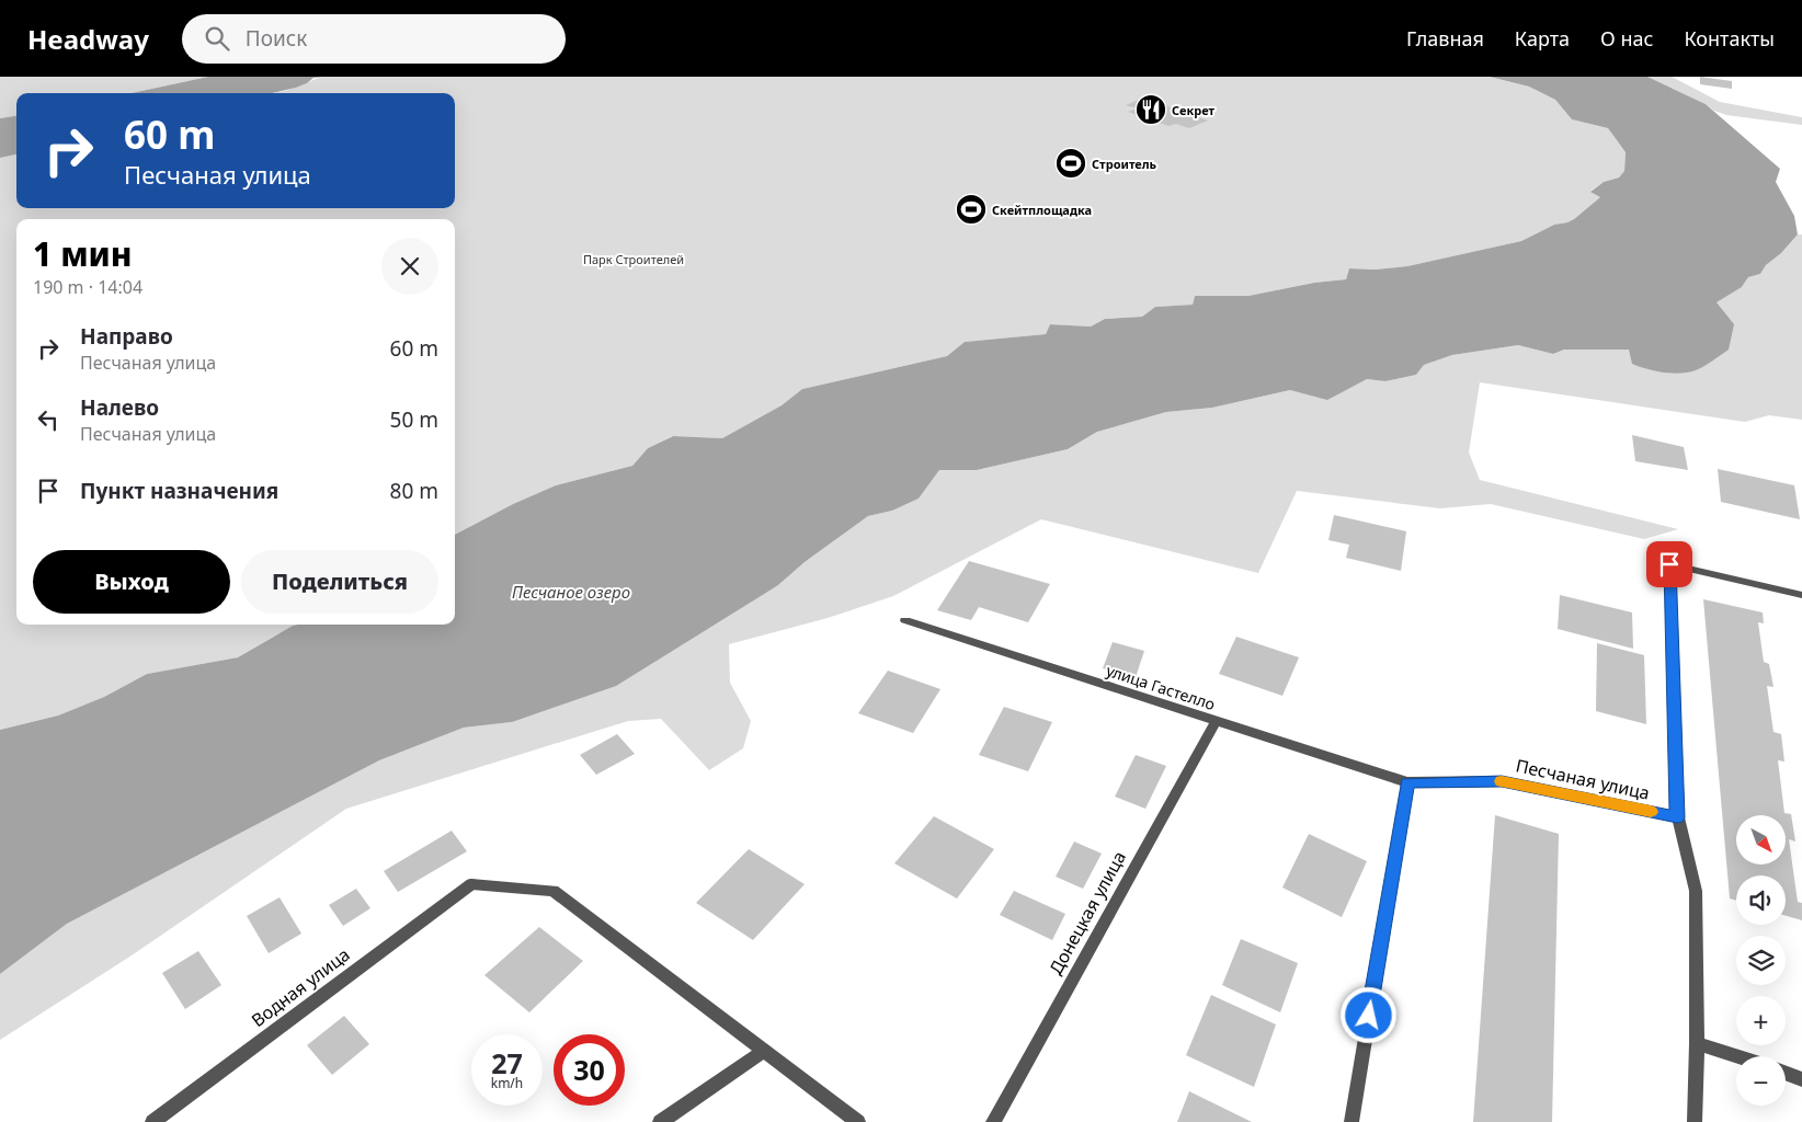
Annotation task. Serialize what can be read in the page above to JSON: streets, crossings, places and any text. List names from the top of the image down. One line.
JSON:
{"streets":{"street":["улица Гастелло","Песчаная улица","Донецкая улица","Водная улица"]},"crossings":[["улица Гастелло","Песчаная улица"],["улица Гастелло","Донецкая улица"]],"water":["Песчаное озеро"],"parks":["Парк Строителей"],"places":{"restaurant":["Секрет"],"sports":["Строитель","Скейтплощадка"]},"north":"bottom right","page":{"header":"Headway","search":"Поиск","nav":["Главная","Карта","О нас","Контакты"],"turn":["60 m","Песчаная улица"],"heading":["1 мин","190 m · 14:04"],"list":[{"name":"Направо","note":"Песчаная улица","value":"60 m"},{"name":"Налево","note":"Песчаная улица","value":"50 m"},{"name":"Пункт назначения","value":"80 m"}],"buttons":["Выход","Поделиться"],"map_buttons":["+","−"],"speed":"27 km/h","limit":"30"}}
